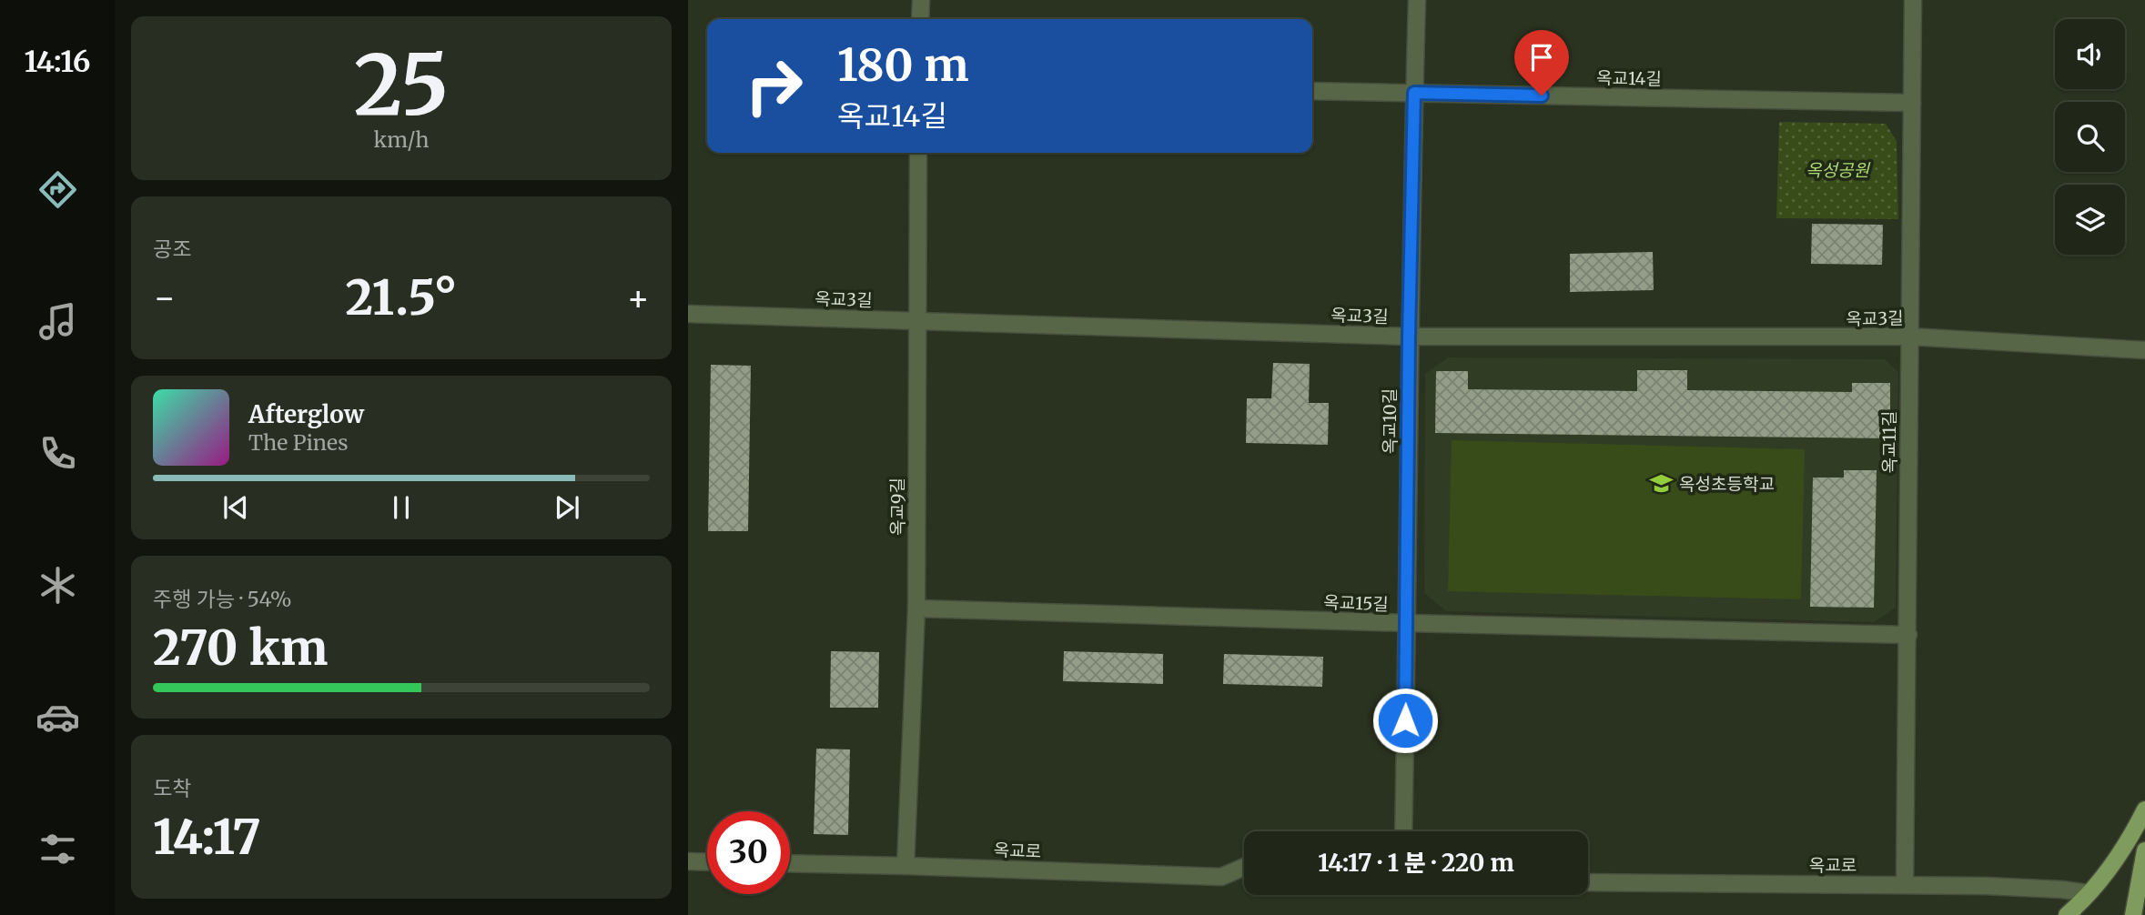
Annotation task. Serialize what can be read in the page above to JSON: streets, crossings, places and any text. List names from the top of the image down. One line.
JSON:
{"streets":{"street":["옥교14길","옥교3길","옥교10길","옥교11길","옥교9길","옥교15길","옥교로"]},"crossings":[["옥교14길","옥교10길"],["옥교14길","옥교11길"],["옥교3길","옥교10길"],["옥교3길","옥교11길"],["옥교3길","옥교9길"],["옥교10길","옥교15길"],["옥교11길","옥교15길"],["옥교11길","옥교로"],["옥교9길","옥교15길"],["옥교9길","옥교로"]],"parks":["옥성공원"],"places":{"school or university":["옥성초등학교"]},"page":{"tabs":"14:16","tile":[["25","km/h"],"공조",["주행 가능 · 54%","270 km"],["도착","14:17"]],"turn":["180 m","옥교14길"],"heat":["−","21.5°","+"],"song":["Afterglow","The Pines"],"limit":"30","trip":"14:17 · 1 분 · 220 m"}}
